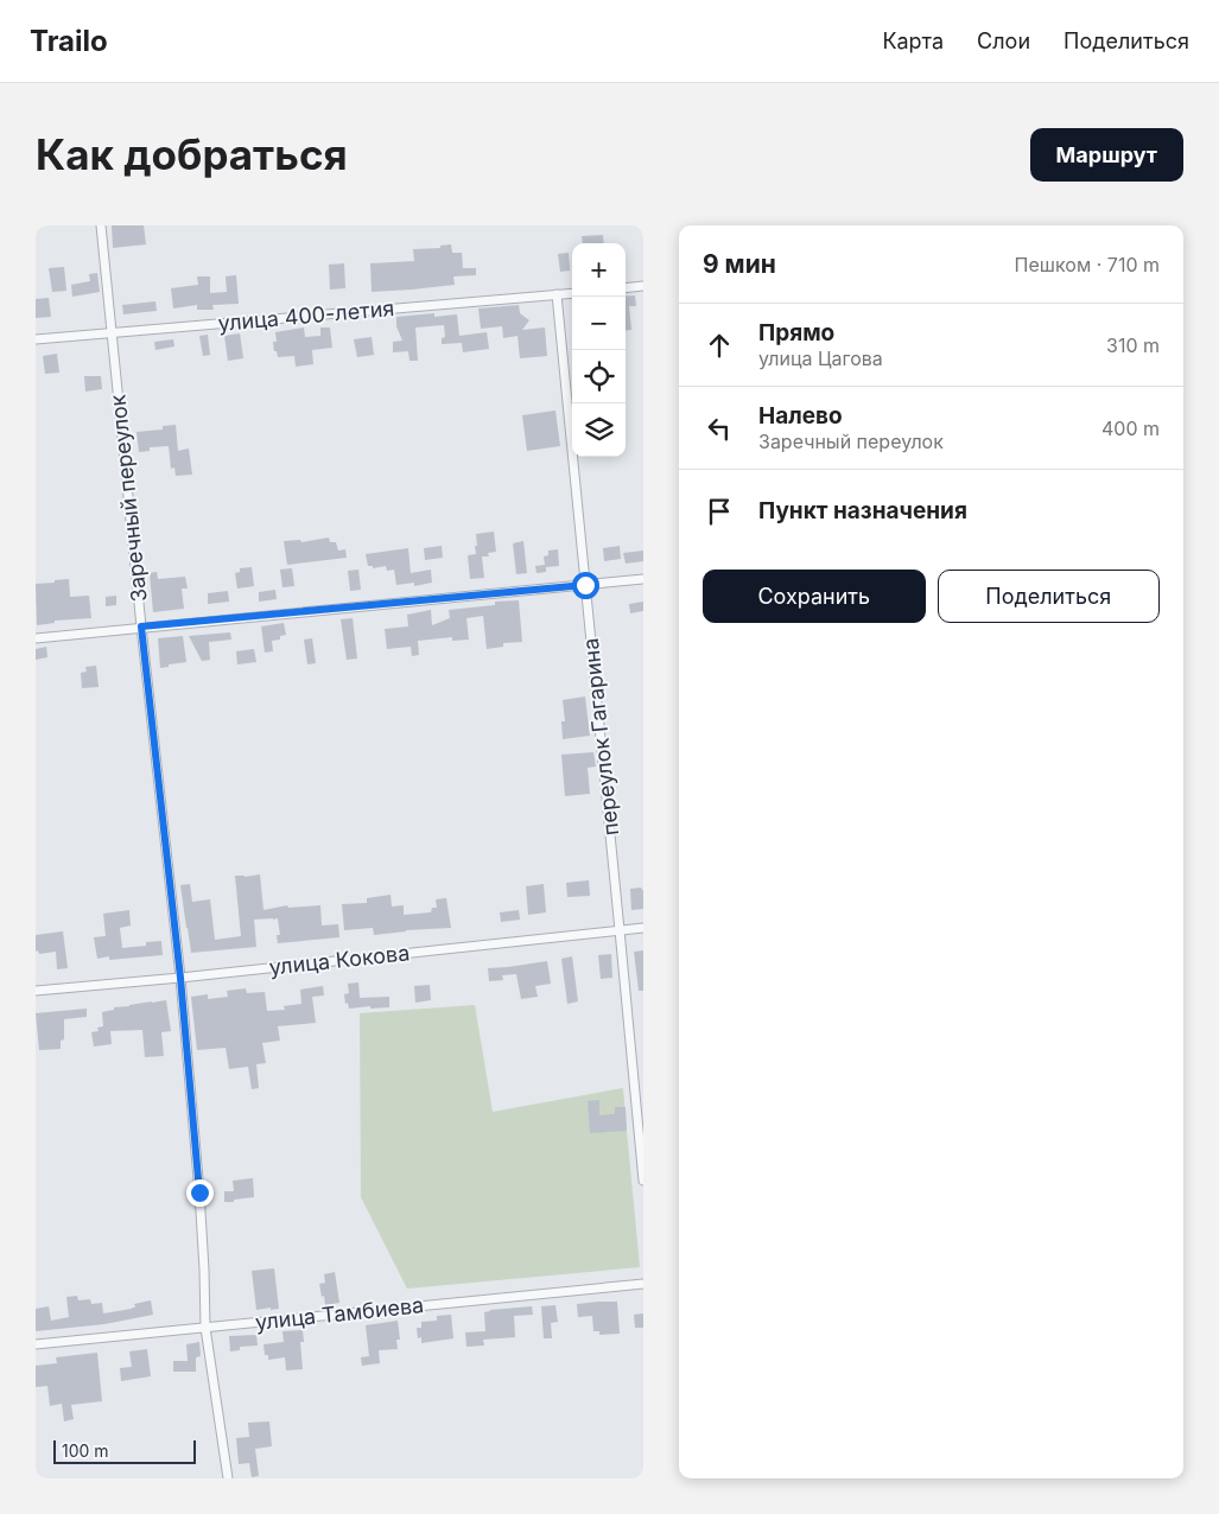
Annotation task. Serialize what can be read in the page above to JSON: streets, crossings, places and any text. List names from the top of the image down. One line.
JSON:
{"streets":{"street":["улица 400-летия","Заречный переулок","переулок Гагарина","улица Кокова","улица Тамбиева"]},"crossings":[["улица 400-летия","Заречный переулок"],["улица 400-летия","переулок Гагарина"],["Заречный переулок","улица Кокова"],["Заречный переулок","улица Тамбиева"],["переулок Гагарина","улица Кокова"]],"scale_bar":"100 m","page":{"header":"Trailo","nav":["Карта","Слои","Поделиться"],"buttons":["Маршрут",["Сохранить","Поделиться"]],"title":"Как добраться","heading":["9 мин","Пешком · 710 m"],"map_buttons":["+","−"],"list":[["Прямо","улица Цагова","310 m"],["Налево","Заречный переулок","400 m"],"Пункт назначения"],"scale":"100 m"}}
